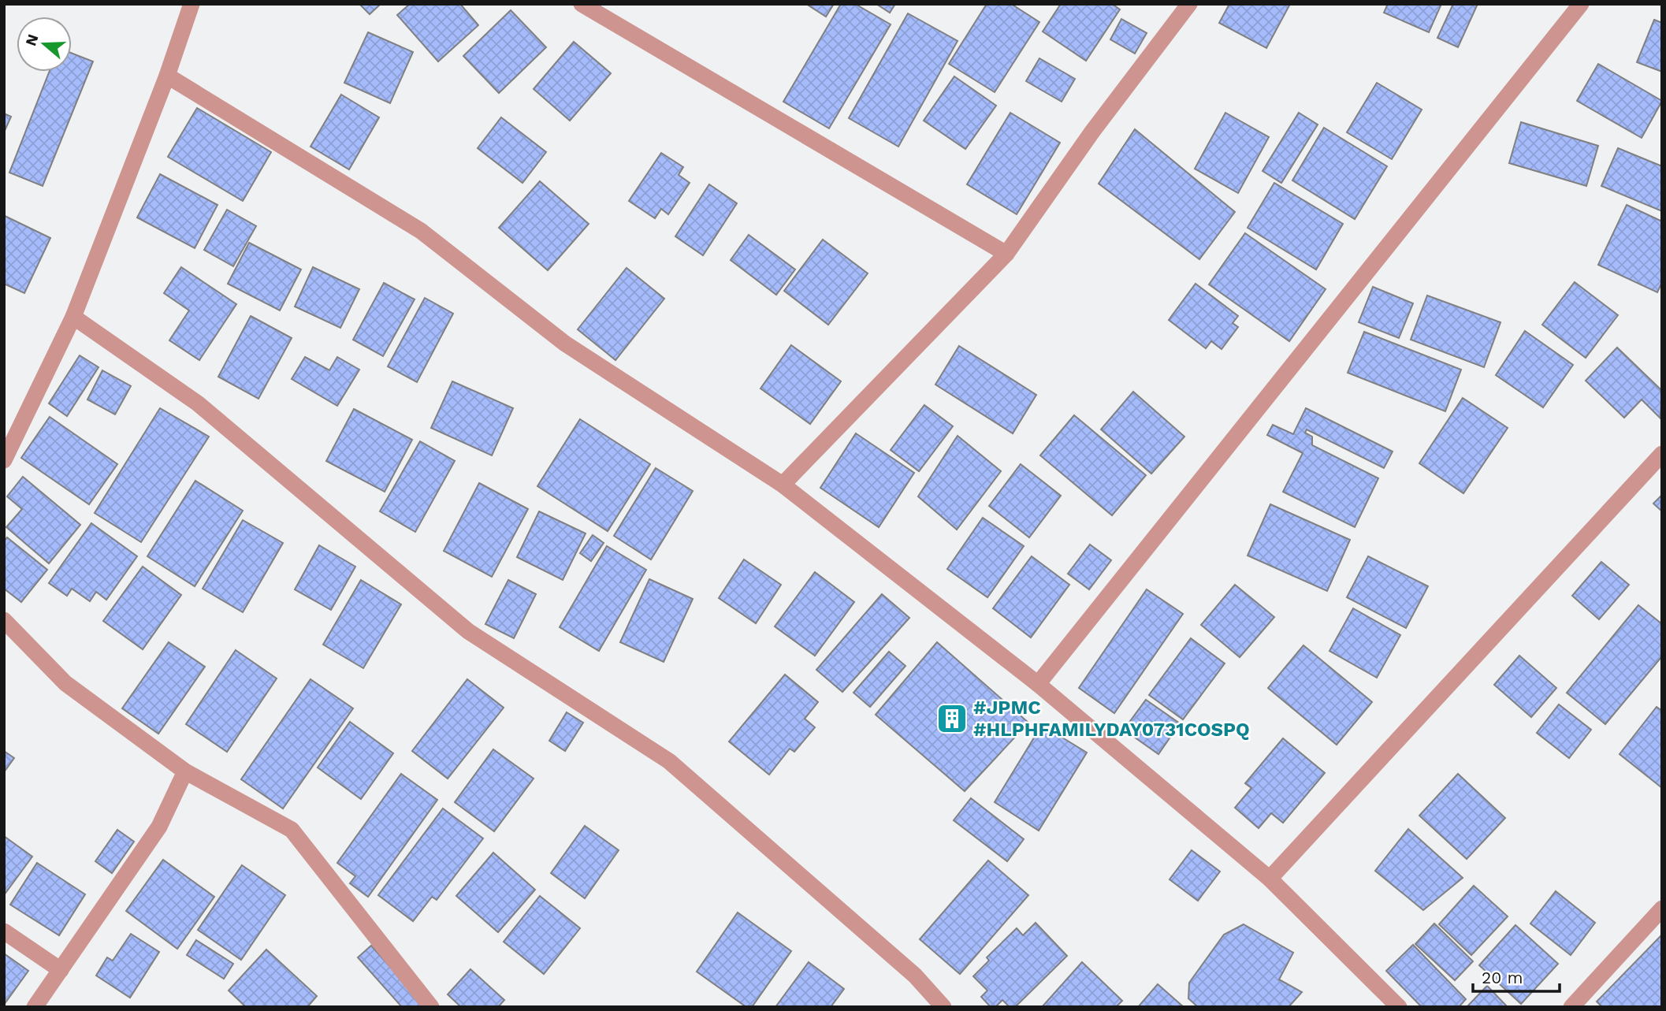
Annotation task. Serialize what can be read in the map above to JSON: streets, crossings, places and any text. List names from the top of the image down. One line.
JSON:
{"places":{"building":["#JPMC #HLPHFAMILYDAY0731COSPQ"]},"scale_bar":"20 m","north":"left"}
